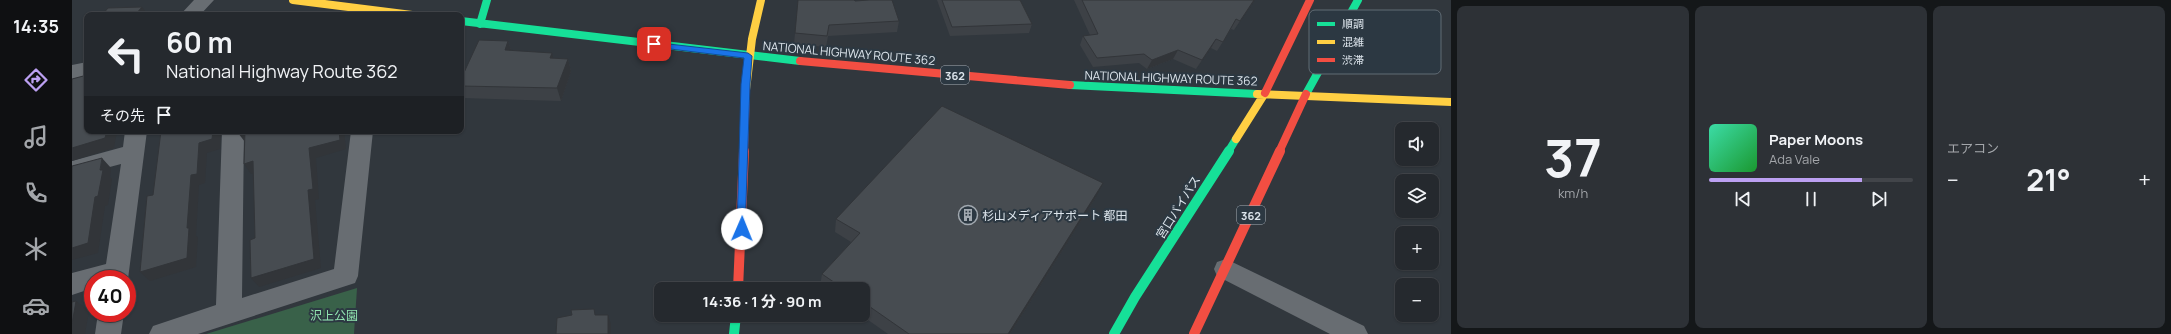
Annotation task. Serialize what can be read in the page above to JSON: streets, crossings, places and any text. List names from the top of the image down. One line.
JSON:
{"streets":{"main road":["NATIONAL HIGHWAY ROUTE 362","362","宮口バイパス"]},"crossings":[["NATIONAL HIGHWAY ROUTE 362","362"],["NATIONAL HIGHWAY ROUTE 362","宮口バイパス"]],"parks":["沢上公園"],"places":{"building":["杉山メディアサポート 都田"]},"legend":["順調","混雑","渋滞"],"page":{"tabs":"14:35","tile":[["37","km/h"],"エアコン"],"turn":["60 m","National Highway Route 362"],"then":"その先","map_buttons":["+","−"],"song":["Paper Moons","Ada Vale"],"heat":["−","21°","+"],"limit":"40","trip":"14:36 · 1 分 · 90 m"}}
